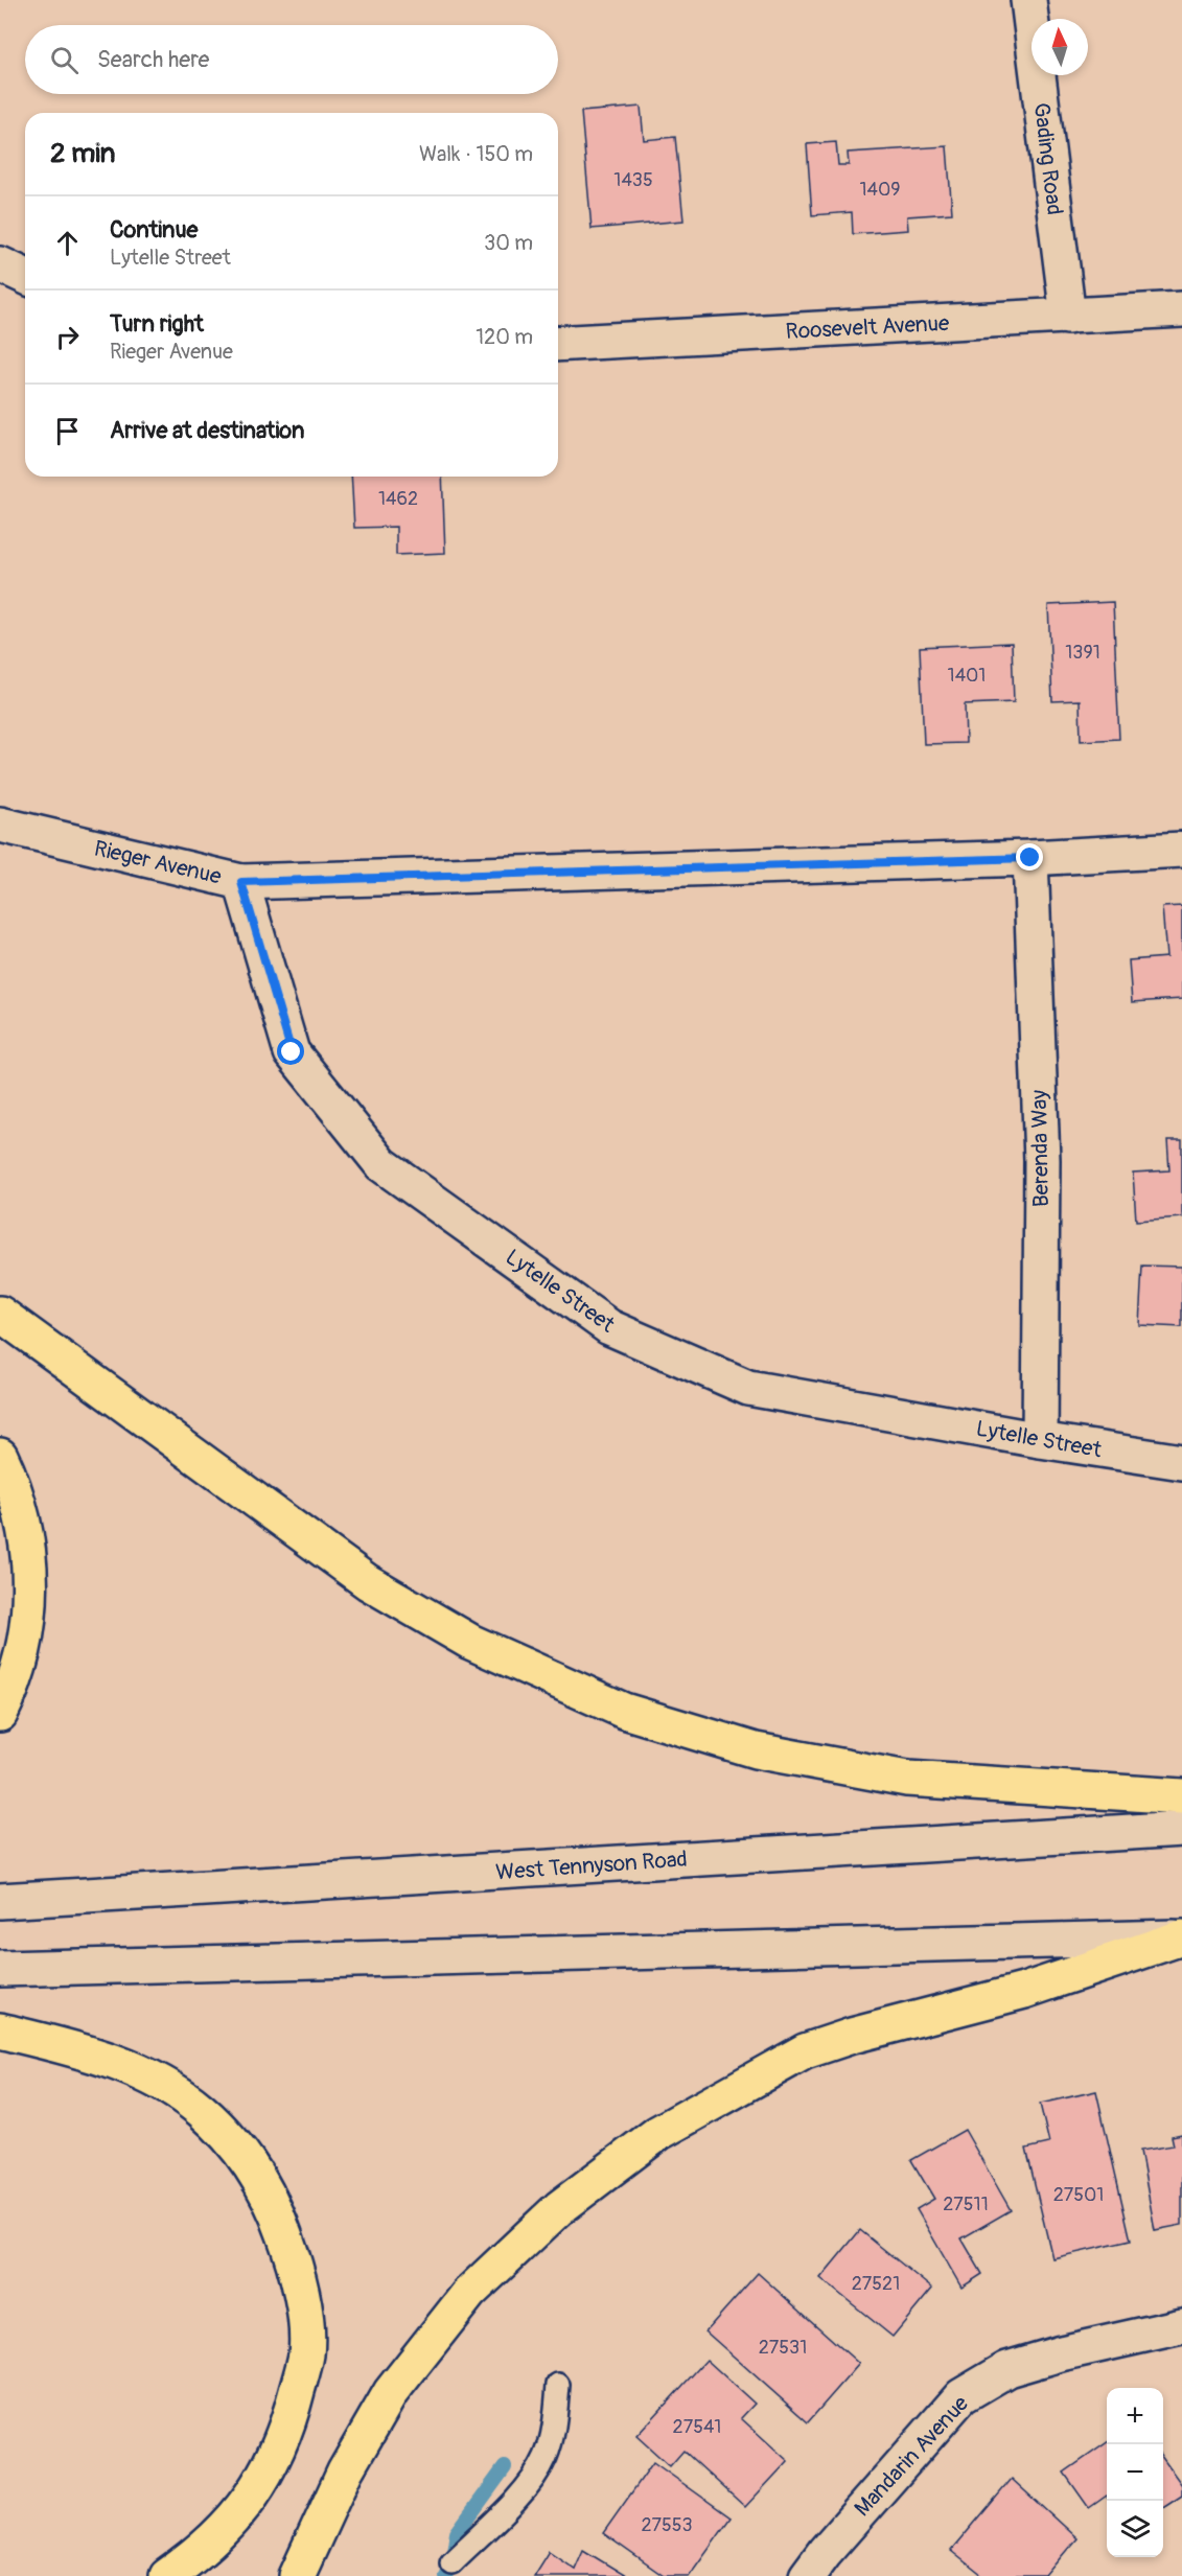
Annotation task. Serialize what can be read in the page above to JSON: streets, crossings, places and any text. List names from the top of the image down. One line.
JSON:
{"streets":{"street":["Gading Road","Roosevelt Avenue","Rieger Avenue","Berenda Way","Lytelle Street","West Tennyson Road","Mandarin Avenue"]},"crossings":[["Gading Road","Roosevelt Avenue"],["Rieger Avenue","Berenda Way"],["Rieger Avenue","Lytelle Street"],["Berenda Way","Lytelle Street"]],"house_numbers":["1435","1409","1462","1391","1401","27501","27511","27521","27531","27541","27553"],"north":"top","page":{"search":"Search here","heading":["2 min","Walk · 150 m"],"list":[["Continue","Lytelle Street","30 m"],["Turn right","Rieger Avenue","120 m"],"Arrive at destination"],"map_buttons":["+","−"]}}
